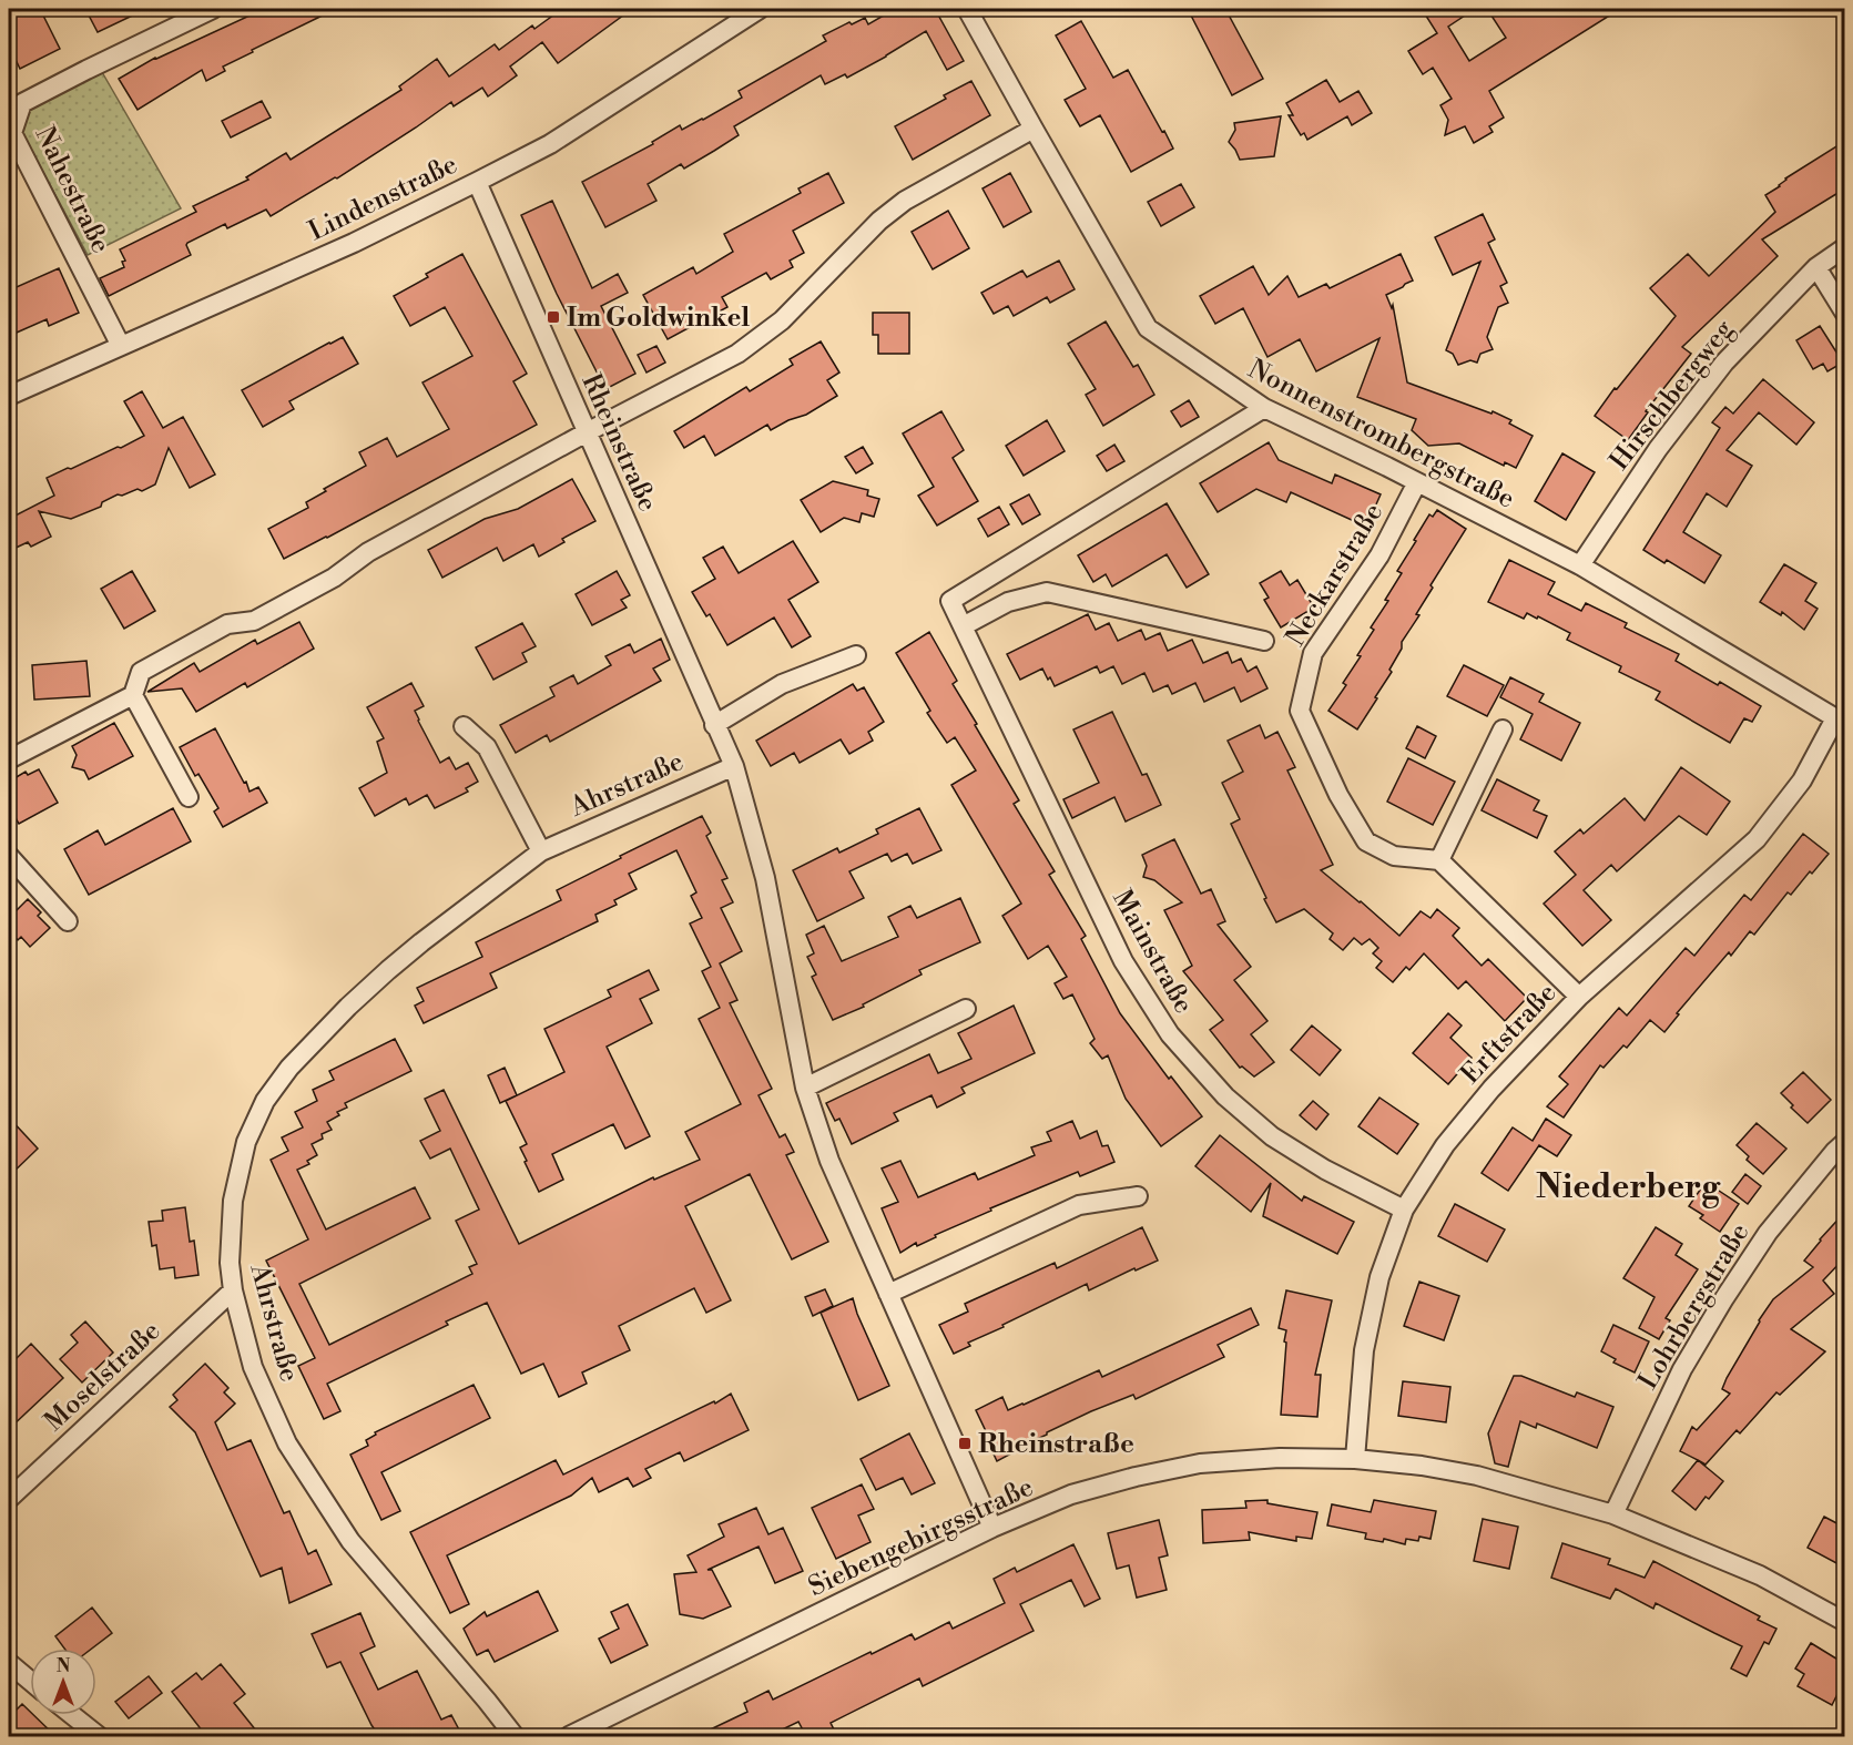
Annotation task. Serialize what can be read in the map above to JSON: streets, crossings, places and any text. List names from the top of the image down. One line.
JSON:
{"streets":{"street":["Nahestraße","Lindenstraße","Hirschbergweg","Nonnenstrombergstraße","Rheinstraße","Neckarstraße","Ahrstraße","Mainstraße","Erftstraße","Lohrbergstraße","Moselstraße","Siebengebirgsstraße"]},"crossings":[["Nahestraße","Lindenstraße"],["Lindenstraße","Rheinstraße"],["Hirschbergweg","Nonnenstrombergstraße"],["Nonnenstrombergstraße","Neckarstraße"],["Nonnenstrombergstraße","Mainstraße"],["Nonnenstrombergstraße","Erftstraße"],["Rheinstraße","Ahrstraße"],["Rheinstraße","Siebengebirgsstraße"],["Ahrstraße","Moselstraße"],["Mainstraße","Erftstraße"],["Erftstraße","Siebengebirgsstraße"],["Lohrbergstraße","Siebengebirgsstraße"]],"districts":["Niederberg"],"places":{"transit":["Im Goldwinkel","Rheinstraße"]},"north":"top"}
